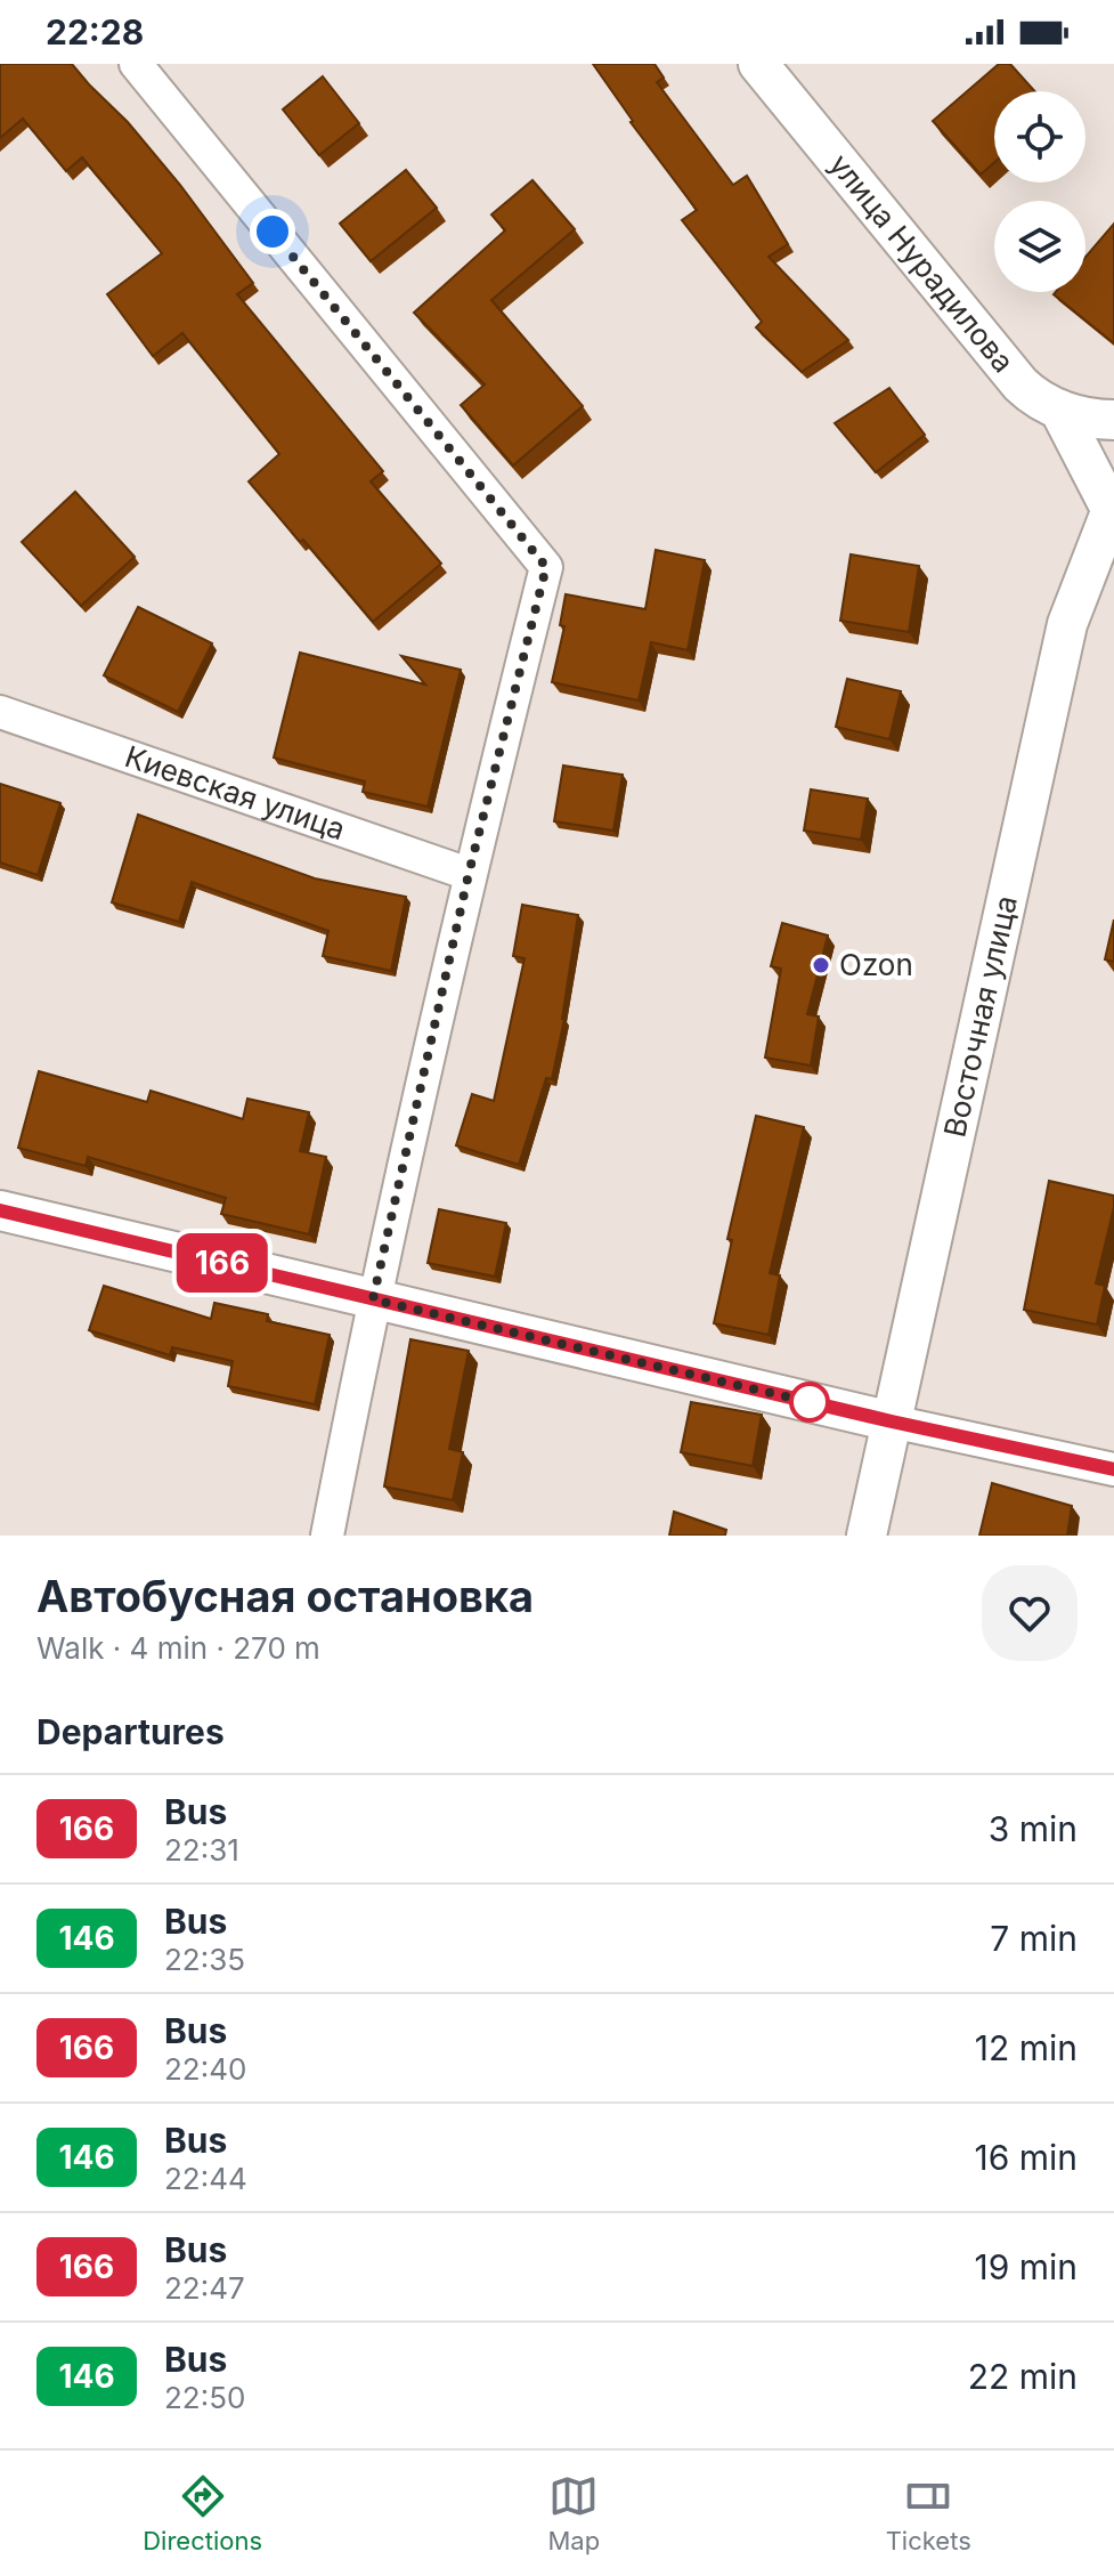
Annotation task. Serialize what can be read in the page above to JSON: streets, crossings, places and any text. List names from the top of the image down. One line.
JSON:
{"streets":{"street":["улица Нурадилова","Киевская улица","Восточная улица"]},"places":["Ozon"],"lines":["bus line 166"],"page":{"status":"22:28","on_map":"166","heading":[["Автобусная остановка","Walk · 4 min · 270 m"],"Departures"],"list":[{"mark":"166","name":"Bus","note":"22:31","value":"3 min"},{"mark":"146","name":"Bus","note":"22:35","value":"7 min"},{"mark":"166","name":"Bus","note":"22:40","value":"12 min"},{"mark":"146","name":"Bus","note":"22:44","value":"16 min"},{"mark":"166","name":"Bus","note":"22:47","value":"19 min"},{"mark":"146","name":"Bus","note":"22:50","value":"22 min"}],"tabs":["Directions","Map","Tickets"]}}
